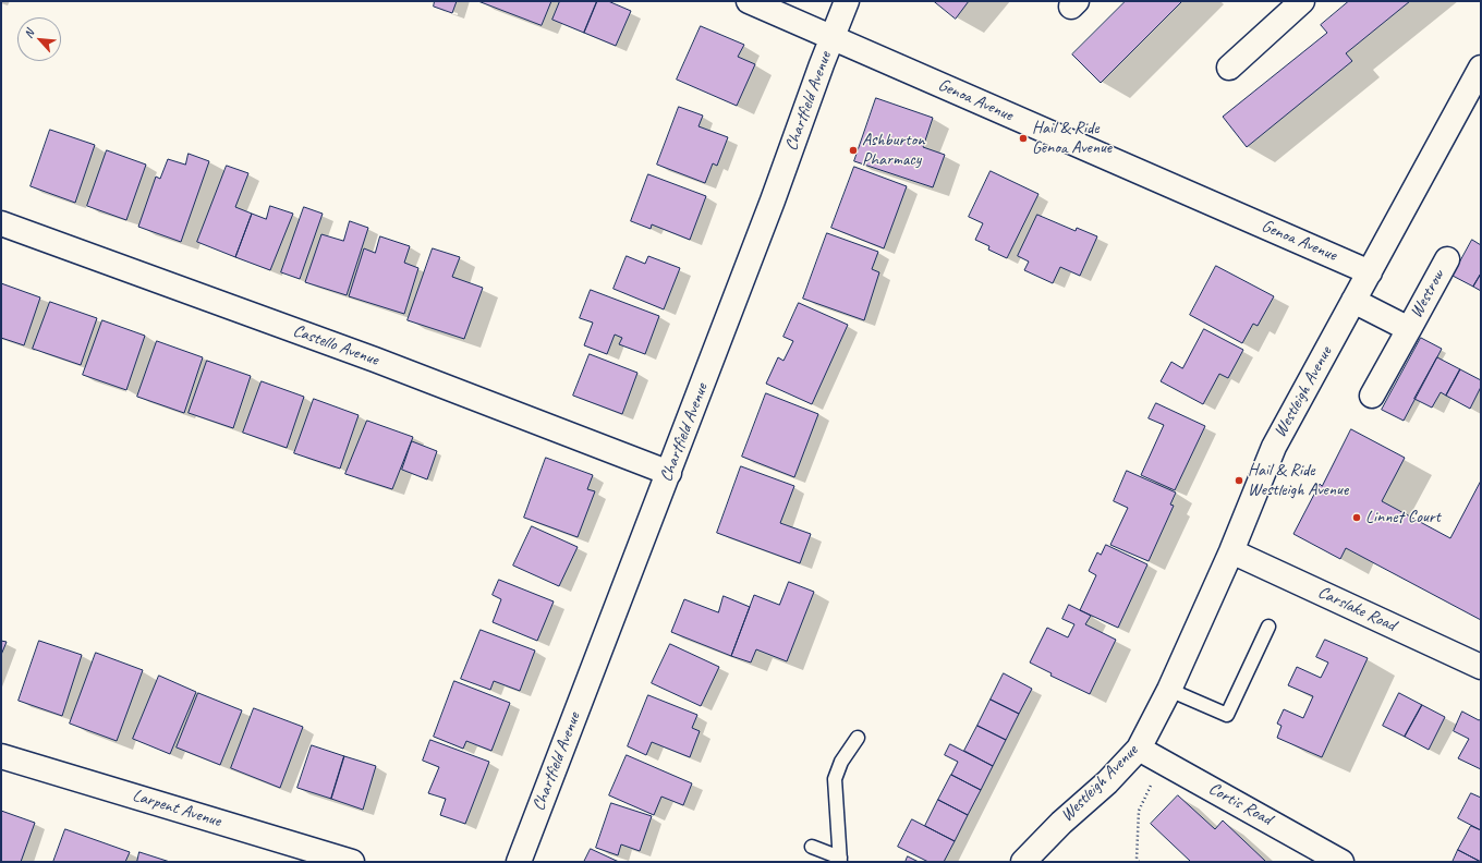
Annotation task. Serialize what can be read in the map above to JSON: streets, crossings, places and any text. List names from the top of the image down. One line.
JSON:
{"streets":{"street":["Genoa Avenue","Chartfield Avenue","Westrow","Castello Avenue","Westleigh Avenue","Carslake Road","Cortis Road","Larpent Avenue"]},"crossings":[["Genoa Avenue","Chartfield Avenue"],["Genoa Avenue","Westleigh Avenue"],["Chartfield Avenue","Castello Avenue"],["Westrow","Westleigh Avenue"],["Westleigh Avenue","Carslake Road"],["Westleigh Avenue","Cortis Road"]],"places":["Hail & Ride Genoa Avenue","Ashburton Pharmacy","Hail & Ride Westleigh Avenue","Linnet Court"],"north":"top left"}
